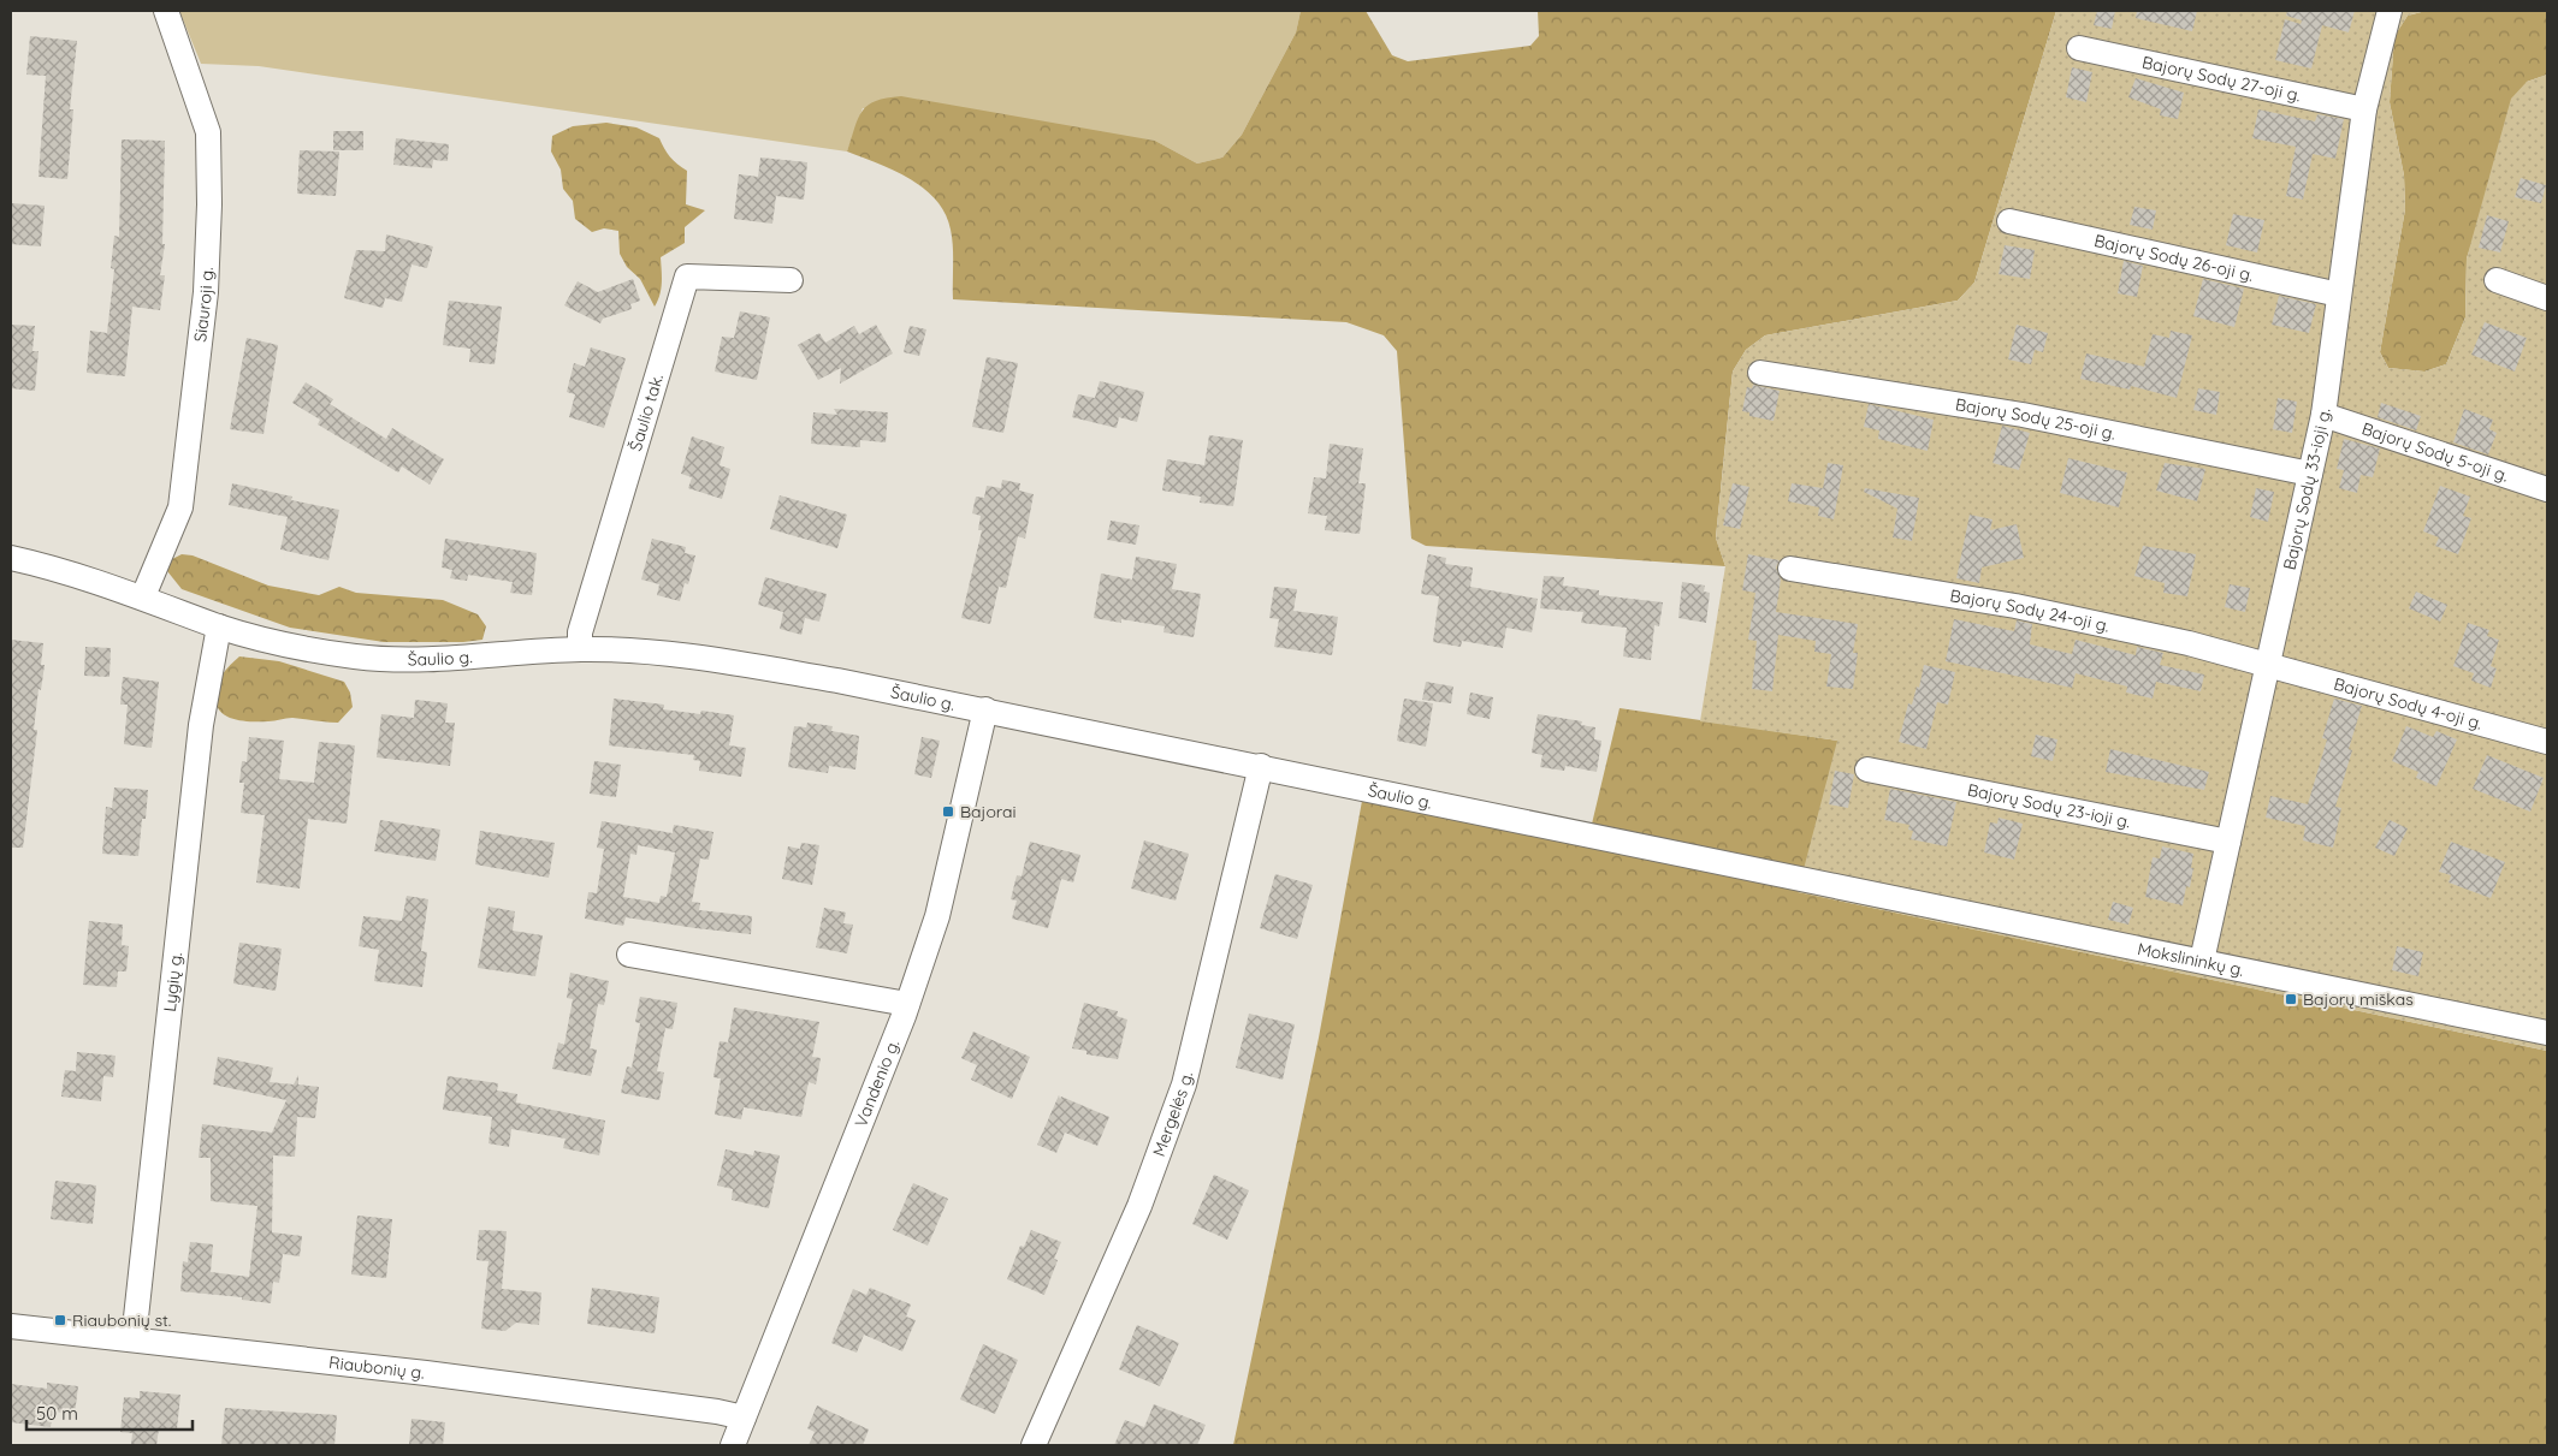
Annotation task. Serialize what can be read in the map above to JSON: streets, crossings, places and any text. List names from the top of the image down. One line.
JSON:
{"streets":{"street":["Bajorų Sodų 27-oji g.","Bajorų Sodų 26-oji g.","Siauroji g.","Šaulio tak.","Bajorų Sodų 25-oji g.","Bajorų Sodų 5-oji g.","Bajorų Sodų 33-ioji g.","Bajorų Sodų 24-oji g.","Šaulio g.","Bajorų Sodų 4-oji g.","Bajorų Sodų 23-ioji g.","Mokslininkų g.","Lygių g.","Vandenio g.","Mergelės g.","Riaubonių g."]},"crossings":[["Bajorų Sodų 27-oji g.","Bajorų Sodų 33-ioji g."],["Bajorų Sodų 26-oji g.","Bajorų Sodų 33-ioji g."],["Siauroji g.","Šaulio g."],["Šaulio tak.","Šaulio g."],["Bajorų Sodų 25-oji g.","Bajorų Sodų 33-ioji g."],["Bajorų Sodų 5-oji g.","Bajorų Sodų 33-ioji g."],["Bajorų Sodų 33-ioji g.","Bajorų Sodų 24-oji g."],["Bajorų Sodų 33-ioji g.","Bajorų Sodų 4-oji g."],["Bajorų Sodų 33-ioji g.","Bajorų Sodų 23-ioji g."],["Bajorų Sodų 33-ioji g.","Mokslininkų g."],["Bajorų Sodų 24-oji g.","Bajorų Sodų 4-oji g."],["Šaulio g.","Mokslininkų g."],["Šaulio g.","Lygių g."],["Šaulio g.","Vandenio g."],["Šaulio g.","Mergelės g."],["Lygių g.","Riaubonių g."],["Vandenio g.","Riaubonių g."]],"places":{"transit":["Bajorai","Bajorų miškas","Riaubonių st."]},"scale_bar":"50 m"}
